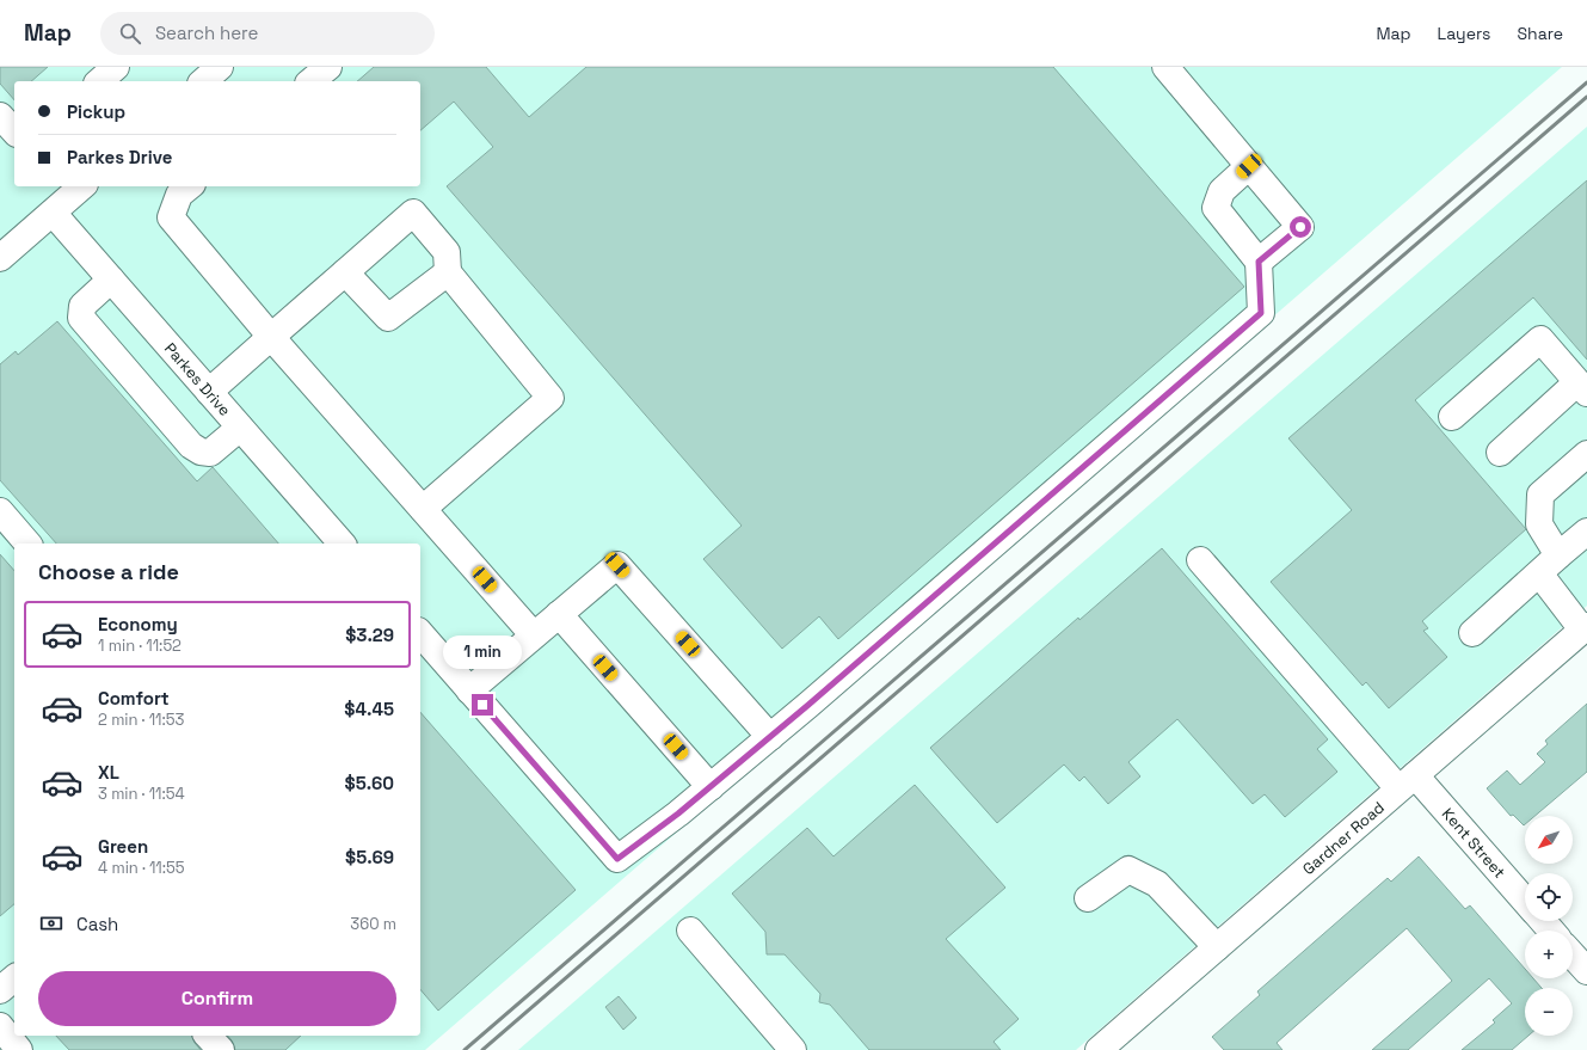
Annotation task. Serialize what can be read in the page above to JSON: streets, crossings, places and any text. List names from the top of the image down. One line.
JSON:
{"streets":{"street":["Parkes Drive","Gardner Road","Kent Street"]},"crossings":[["Gardner Road","Kent Street"]],"north":"bottom left","page":{"header":"Map","search":"Search here","nav":["Map","Layers","Share"],"banner":["Pickup","Parkes Drive"],"heading":"Choose a ride","list":[{"name":"Economy","note":"1 min · 11:52","value":"$3.29"},{"name":"Comfort","note":"2 min · 11:53","value":"$4.45"},{"name":"XL","note":"3 min · 11:54","value":"$5.60"},{"name":"Green","note":"4 min · 11:55","value":"$5.69"}],"bubble":"1 min","map_buttons":["+","−"],"pay":["Cash","360 m"],"buttons":"Confirm"}}
